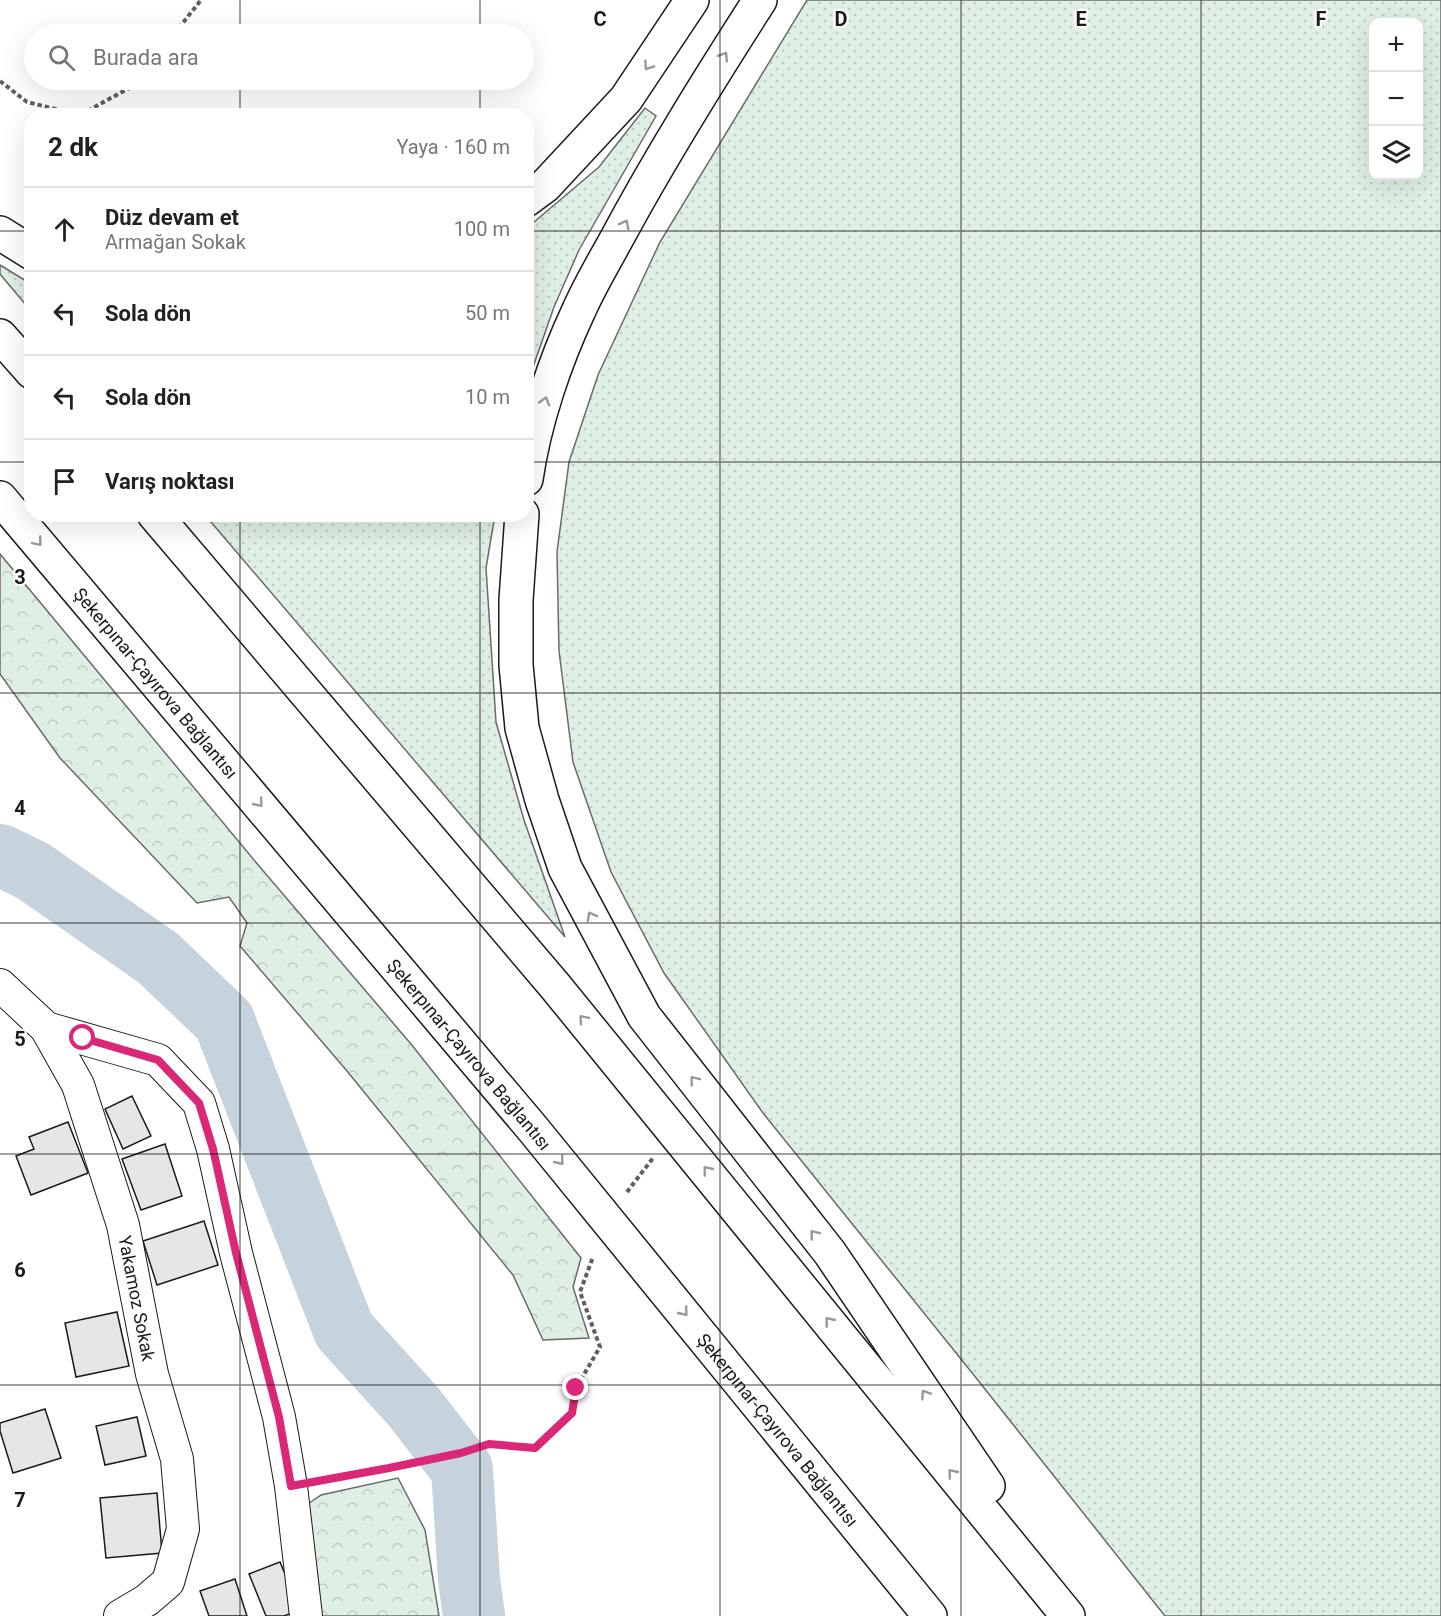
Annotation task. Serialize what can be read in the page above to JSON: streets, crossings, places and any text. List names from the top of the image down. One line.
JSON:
{"streets":{"highway":["Şekerpınar-Çayırova Bağlantısı"],"street":["Yakamoz Sokak"]},"page":{"map_buttons":["+","−"],"search":"Burada ara","heading":["2 dk","Yaya · 160 m"],"list":[["Düz devam et","Armağan Sokak","100 m"],["Sola dön","50 m"],["Sola dön","10 m"],"Varış noktası"]},"grid":{"columns":["C","D","E","F"],"rows":["3","4","5","6","7"]}}
